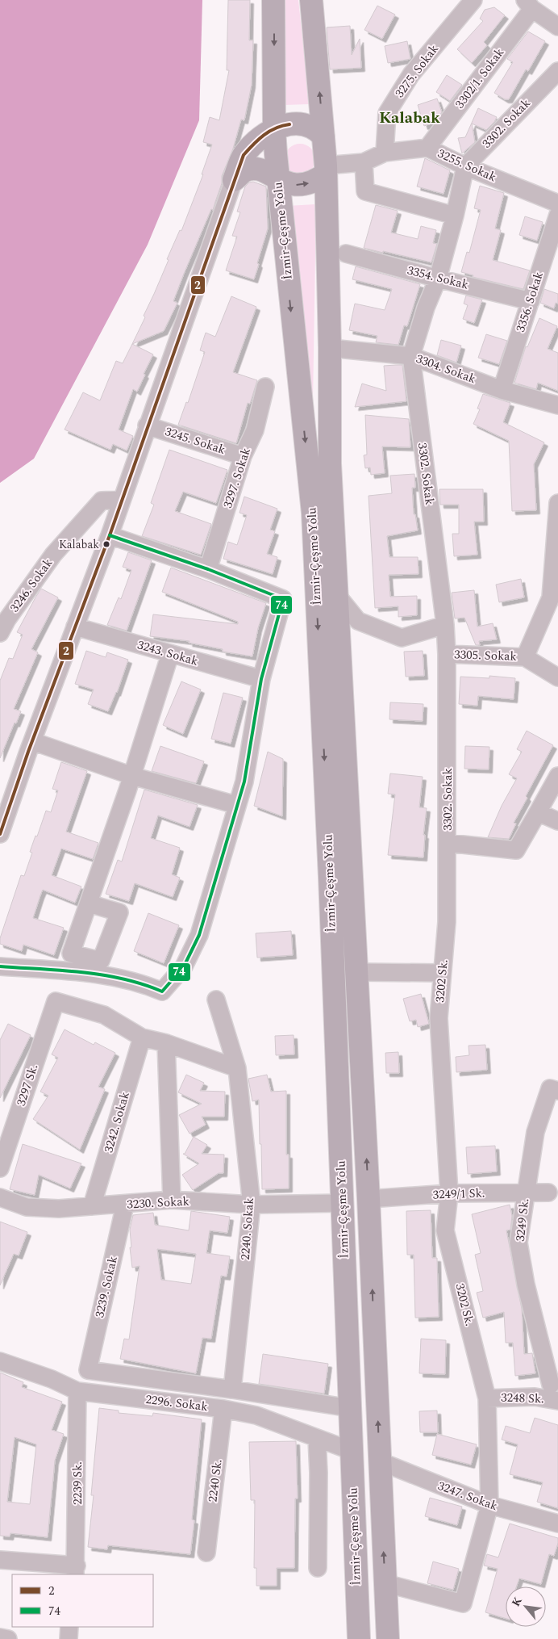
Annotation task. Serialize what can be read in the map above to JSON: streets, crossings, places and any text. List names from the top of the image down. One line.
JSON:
{"streets":{"highway":["İzmir-Çeşme Yolu"],"street":["3275. Sokak","3302/1. Sokak","3302. Sokak","3255. Sokak","3354. Sokak","3356. Sokak","3304. Sokak","3245. Sokak","3297. Sokak","3246. Sokak","3243. Sokak","3305. Sokak","3202 Sk.","3297 Sk.","3242. Sokak","3249/1 Sk.","3230. Sokak","3249 Sk.","2240. Sokak","3239. Sokak","3248 Sk.","2296. Sokak","2240 Sk.","2239 Sk.","3247. Sokak"]},"crossings":[["3275. Sokak","3255. Sokak"],["3302/1. Sokak","3255. Sokak"],["3302. Sokak","3255. Sokak"],["3302. Sokak","3354. Sokak"],["3302. Sokak","3304. Sokak"],["3302. Sokak","3305. Sokak"],["3302. Sokak","3202 Sk."],["3255. Sokak","İzmir-Çeşme Yolu"],["İzmir-Çeşme Yolu","3304. Sokak"],["İzmir-Çeşme Yolu","3202 Sk."],["İzmir-Çeşme Yolu","3249/1 Sk."],["İzmir-Çeşme Yolu","3230. Sokak"],["İzmir-Çeşme Yolu","2296. Sokak"],["İzmir-Çeşme Yolu","3247. Sokak"],["3354. Sokak","3356. Sokak"],["3356. Sokak","3304. Sokak"],["3245. Sokak","3297. Sokak"],["3202 Sk.","3249/1 Sk."],["3202 Sk.","3248 Sk."],["3202 Sk.","3247. Sokak"],["3297 Sk.","3242. Sokak"],["3242. Sokak","3230. Sokak"],["3249/1 Sk.","3249 Sk."],["3230. Sokak","2240. Sokak"],["3230. Sokak","3239. Sokak"],["2240. Sokak","3239. Sokak"],["2296. Sokak","2240 Sk."],["2296. Sokak","2239 Sk."]],"districts":["Kalabak"],"places":["Kalabak"],"lines":["transit line 2","transit line 74"],"legend":["2","74"],"north":"top left"}
